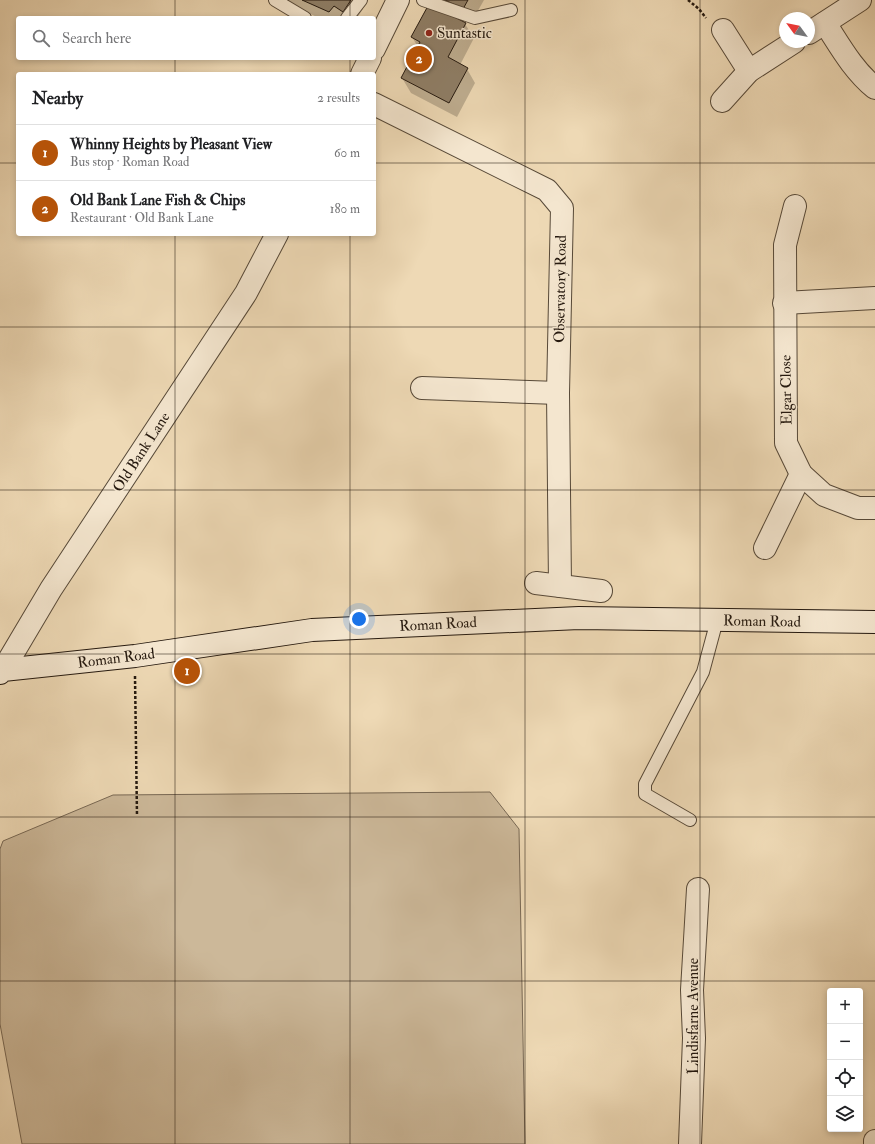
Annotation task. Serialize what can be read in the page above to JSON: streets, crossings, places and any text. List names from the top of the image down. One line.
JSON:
{"streets":{"street":["Observatory Road","Elgar Close","Old Bank Lane","Roman Road","Lindisfarne Avenue"]},"crossings":[["Old Bank Lane","Roman Road"]],"places":["Suntastic"],"north":"top left","page":{"search":"Search here","pins":["2","1"],"heading":["Nearby","2 results"],"list":[{"mark":"1","name":"Whinny Heights by Pleasant View","note":"Bus stop · Roman Road","value":"60 m"},{"mark":"2","name":"Old Bank Lane Fish & Chips","note":"Restaurant · Old Bank Lane","value":"180 m"}],"map_buttons":["+","−"]}}
